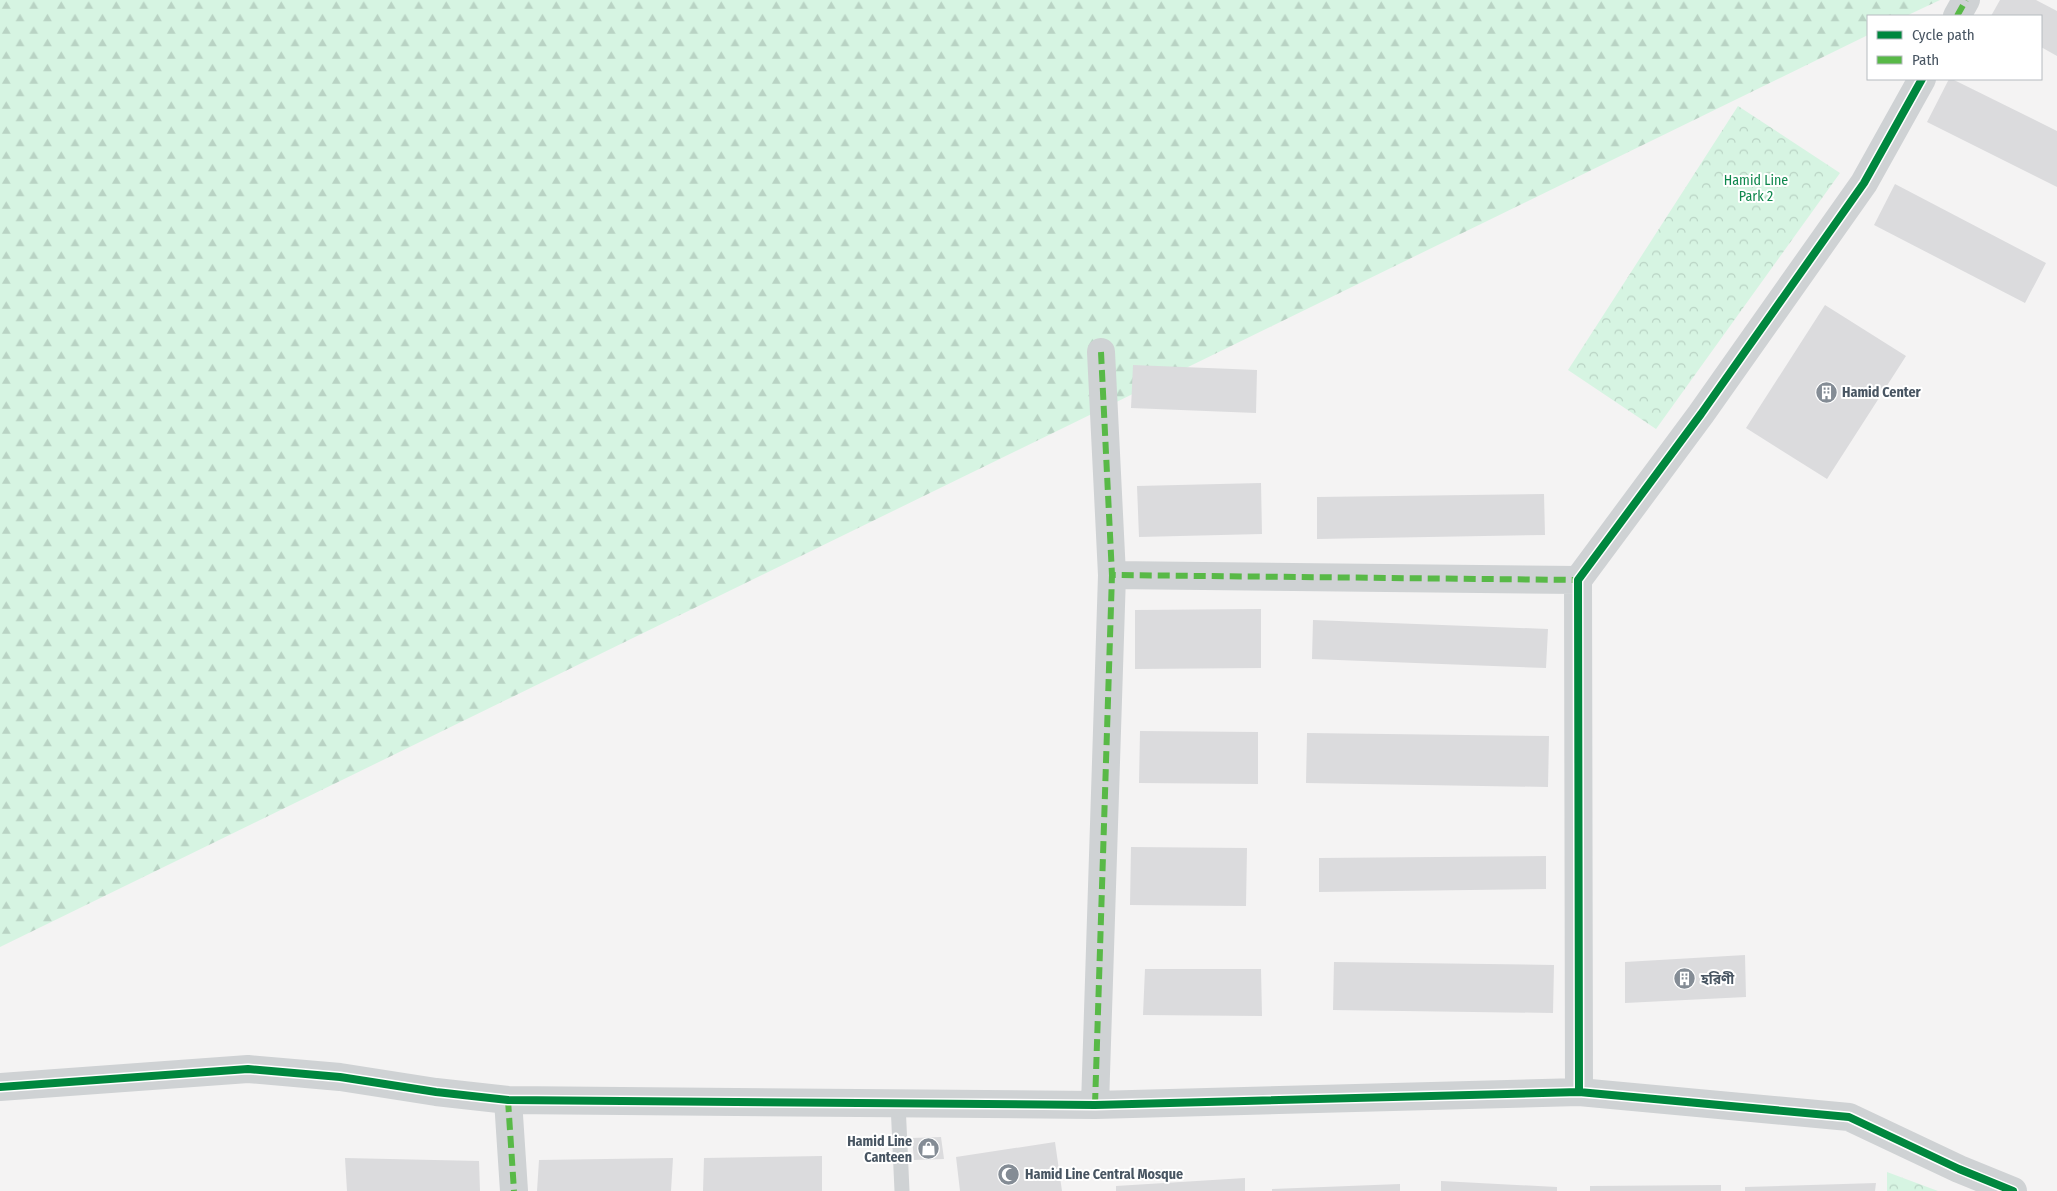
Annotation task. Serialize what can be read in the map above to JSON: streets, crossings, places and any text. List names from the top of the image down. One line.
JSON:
{"parks":["Hamid Line Park 2"],"places":{"building":["Hamid Center","হরিণী"],"shop":["Hamid Line Canteen"],"mosque":["Hamid Line Central Mosque"]},"legend":["Cycle path","Path"]}
